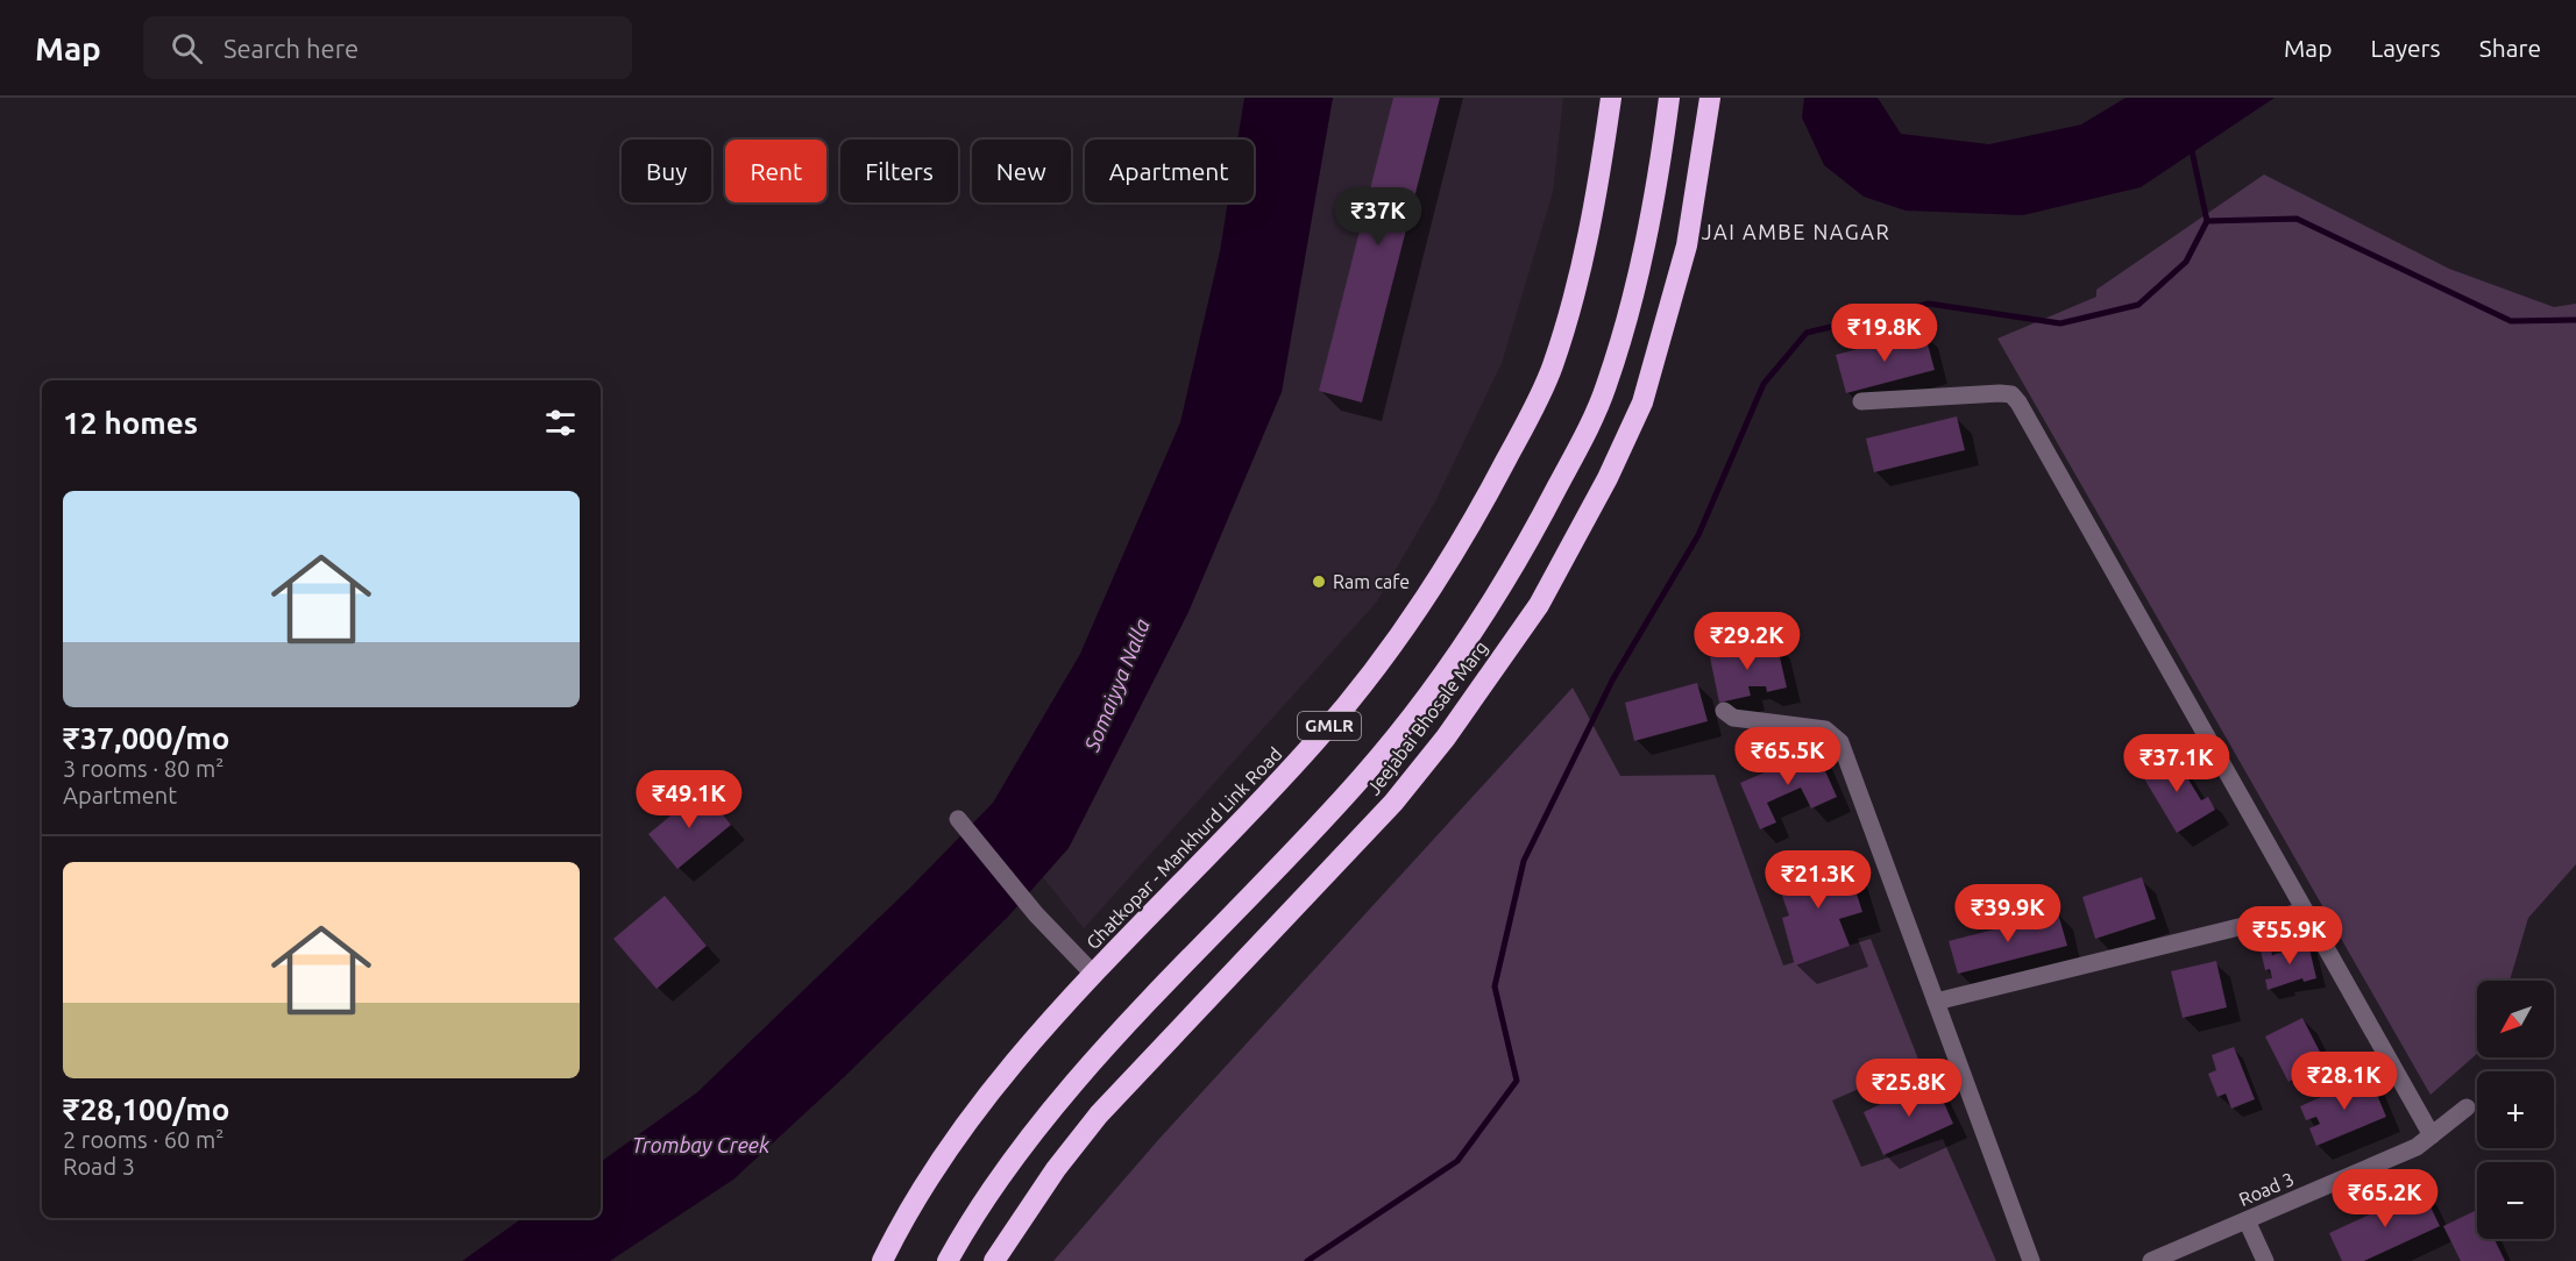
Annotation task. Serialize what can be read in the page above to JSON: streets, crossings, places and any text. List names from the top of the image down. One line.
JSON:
{"streets":{"highway":["Jeejabai Bhosale Marg","GMLR","Ghatkopar - Mankhurd Link Road"],"street":["Road 3"]},"districts":["JAI AMBE NAGAR"],"water":["Somaiyya Nalla","Trombay Creek"],"places":["Ram cafe"],"north":"bottom left","page":{"header":"Map","search":"Search here","nav":["Map","Layers","Share"],"chip":["Buy","Rent","Filters","New","Apartment"],"price":["₹37K","₹19.8K","₹29.2K","₹65.5K","₹37.1K","₹49.1K","₹21.3K","₹39.9K","₹55.9K","₹28.1K","₹25.8K","₹65.2K"],"heading":"12 homes","list":[{"name":"₹37,000/mo","note":"3 rooms · 80 m² · Apartment"},{"name":"₹28,100/mo","note":"2 rooms · 60 m² · Road 3"}],"map_buttons":["+","−"]}}
